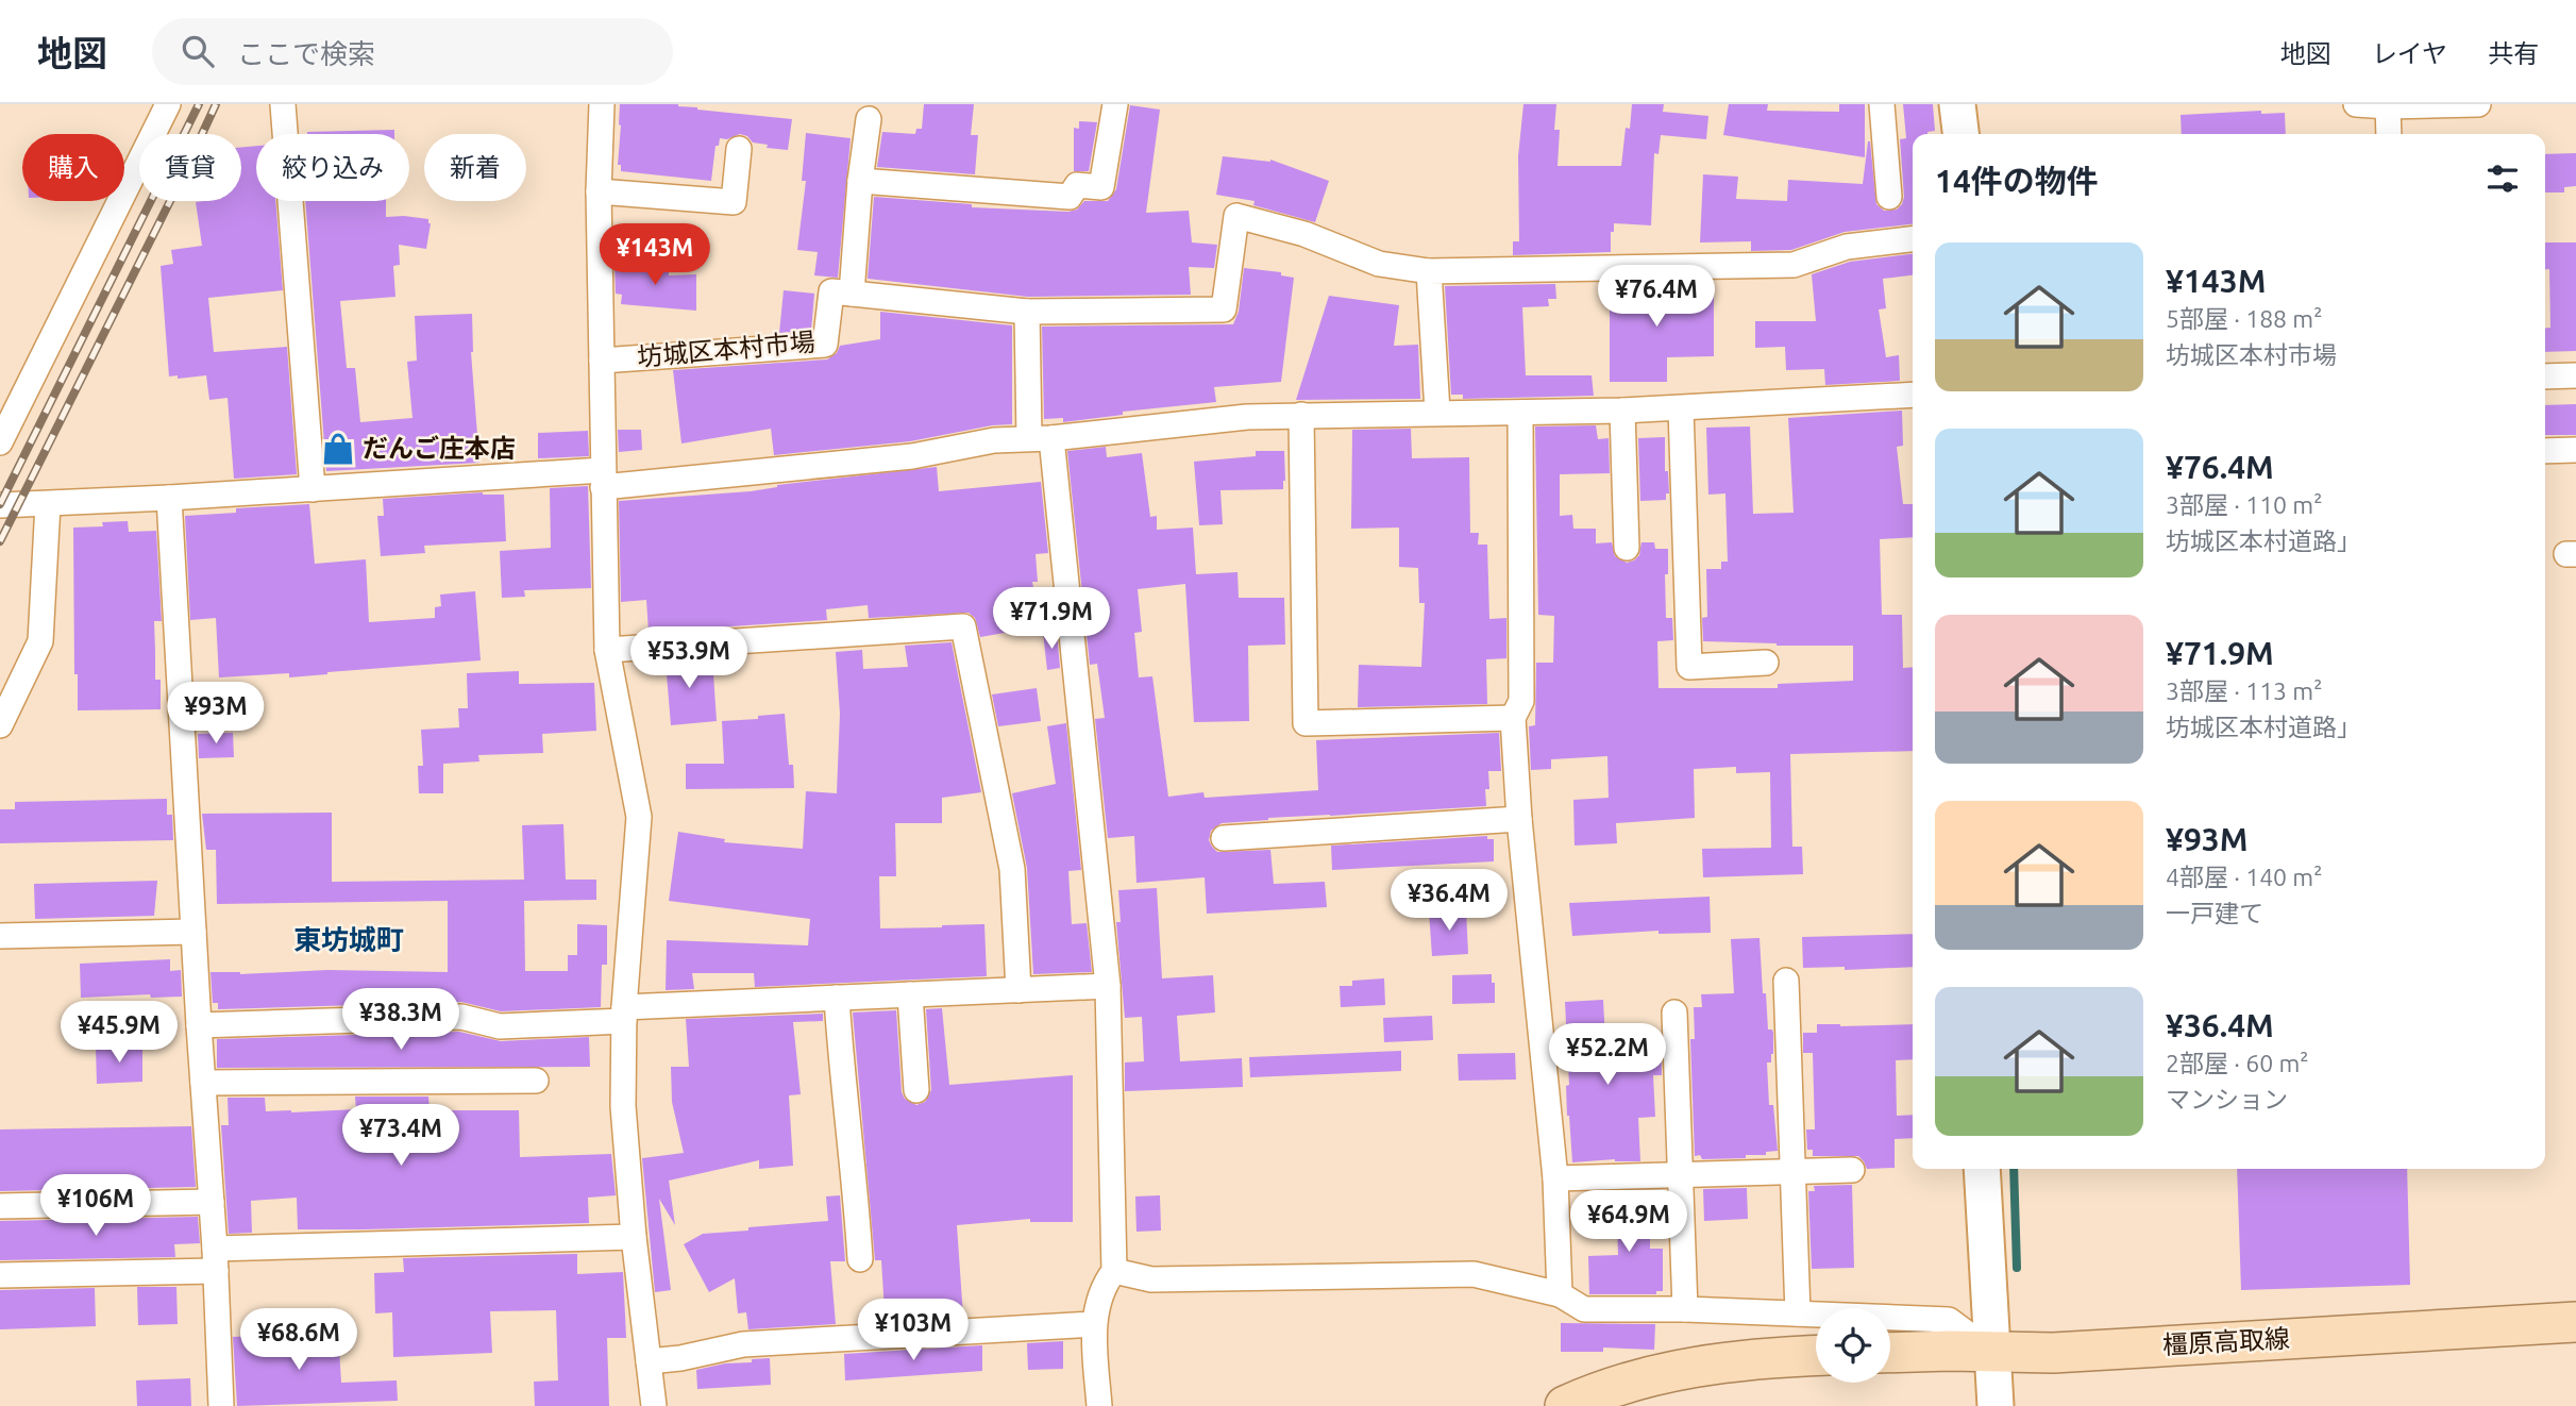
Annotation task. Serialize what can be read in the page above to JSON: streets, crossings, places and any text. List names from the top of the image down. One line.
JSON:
{"streets":{"main road":["橿原高取線"],"street":["坊城区本村市場"]},"districts":["東坊城町"],"places":{"shop":["だんご庄本店"]},"page":{"header":"地図","search":"ここで検索","nav":["地図","レイヤ","共有"],"chip":["購入","賃貸","絞り込み","新着"],"heading":"14件の物件","price":["¥143M","¥76.4M","¥71.9M","¥53.9M","¥93M","¥36.4M","¥38.3M","¥45.9M","¥52.2M","¥73.4M","¥106M","¥64.9M","¥103M","¥68.6M"],"list":[{"name":"¥143M","note":"5部屋 · 188 m² · 坊城区本村市場"},{"name":"¥76.4M","note":"3部屋 · 110 m² · 坊城区本村道路」"},{"name":"¥71.9M","note":"3部屋 · 113 m² · 坊城区本村道路」"},{"name":"¥93M","note":"4部屋 · 140 m² · 一戸建て"},{"name":"¥36.4M","note":"2部屋 · 60 m² · マンション"}]}}
